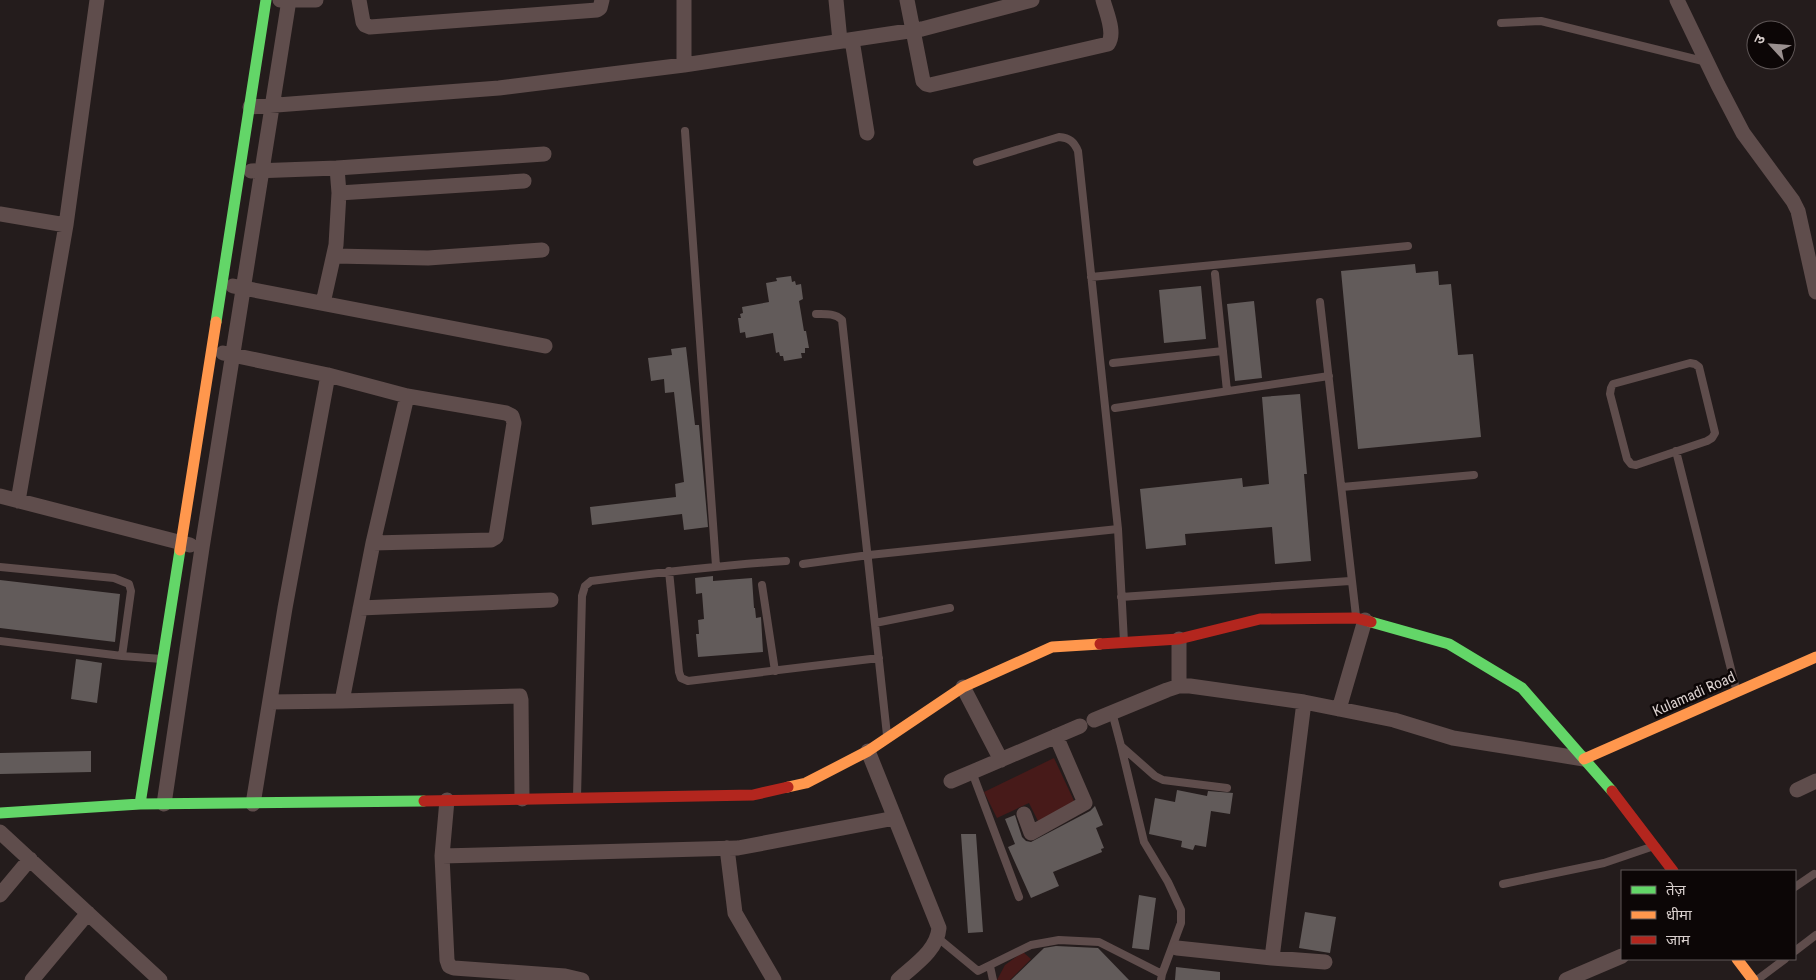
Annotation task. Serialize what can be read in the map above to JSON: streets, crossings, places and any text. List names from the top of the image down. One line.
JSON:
{"streets":{"main road":["Kulamadi Road"]},"legend":["तेज़","धीमा","जाम"],"north":"top left"}
